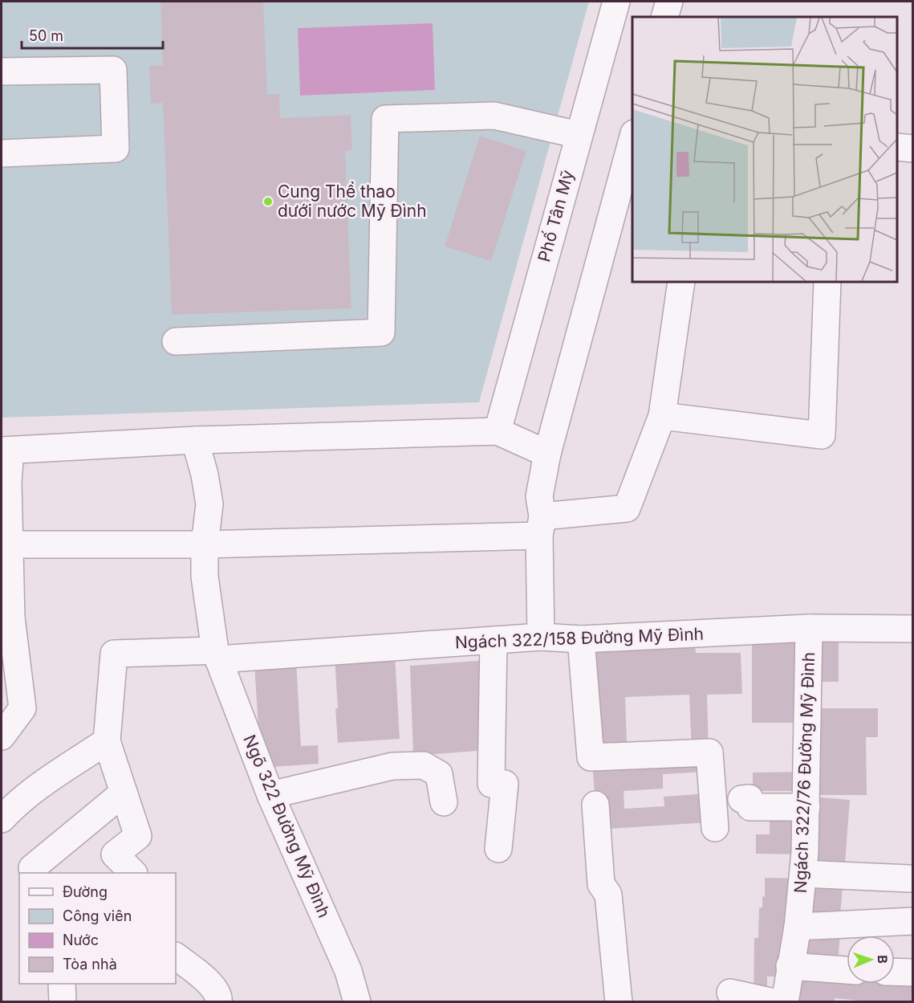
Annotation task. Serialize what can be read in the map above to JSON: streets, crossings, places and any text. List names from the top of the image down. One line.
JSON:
{"streets":{"street":["Phố Tân Mỹ","Ngách 322/158 Đường Mỹ Đình","Ngách 322/76 Đường Mỹ Đình","Ngõ 322 Đường Mỹ Đình"]},"crossings":[["Ngách 322/158 Đường Mỹ Đình","Ngách 322/76 Đường Mỹ Đình"],["Ngách 322/158 Đường Mỹ Đình","Ngõ 322 Đường Mỹ Đình"]],"places":["Cung Thể thao dưới nước Mỹ Đình"],"legend":["Đường","Công viên","Nước","Tòa nhà"],"scale_bar":"50 m","north":"right"}
